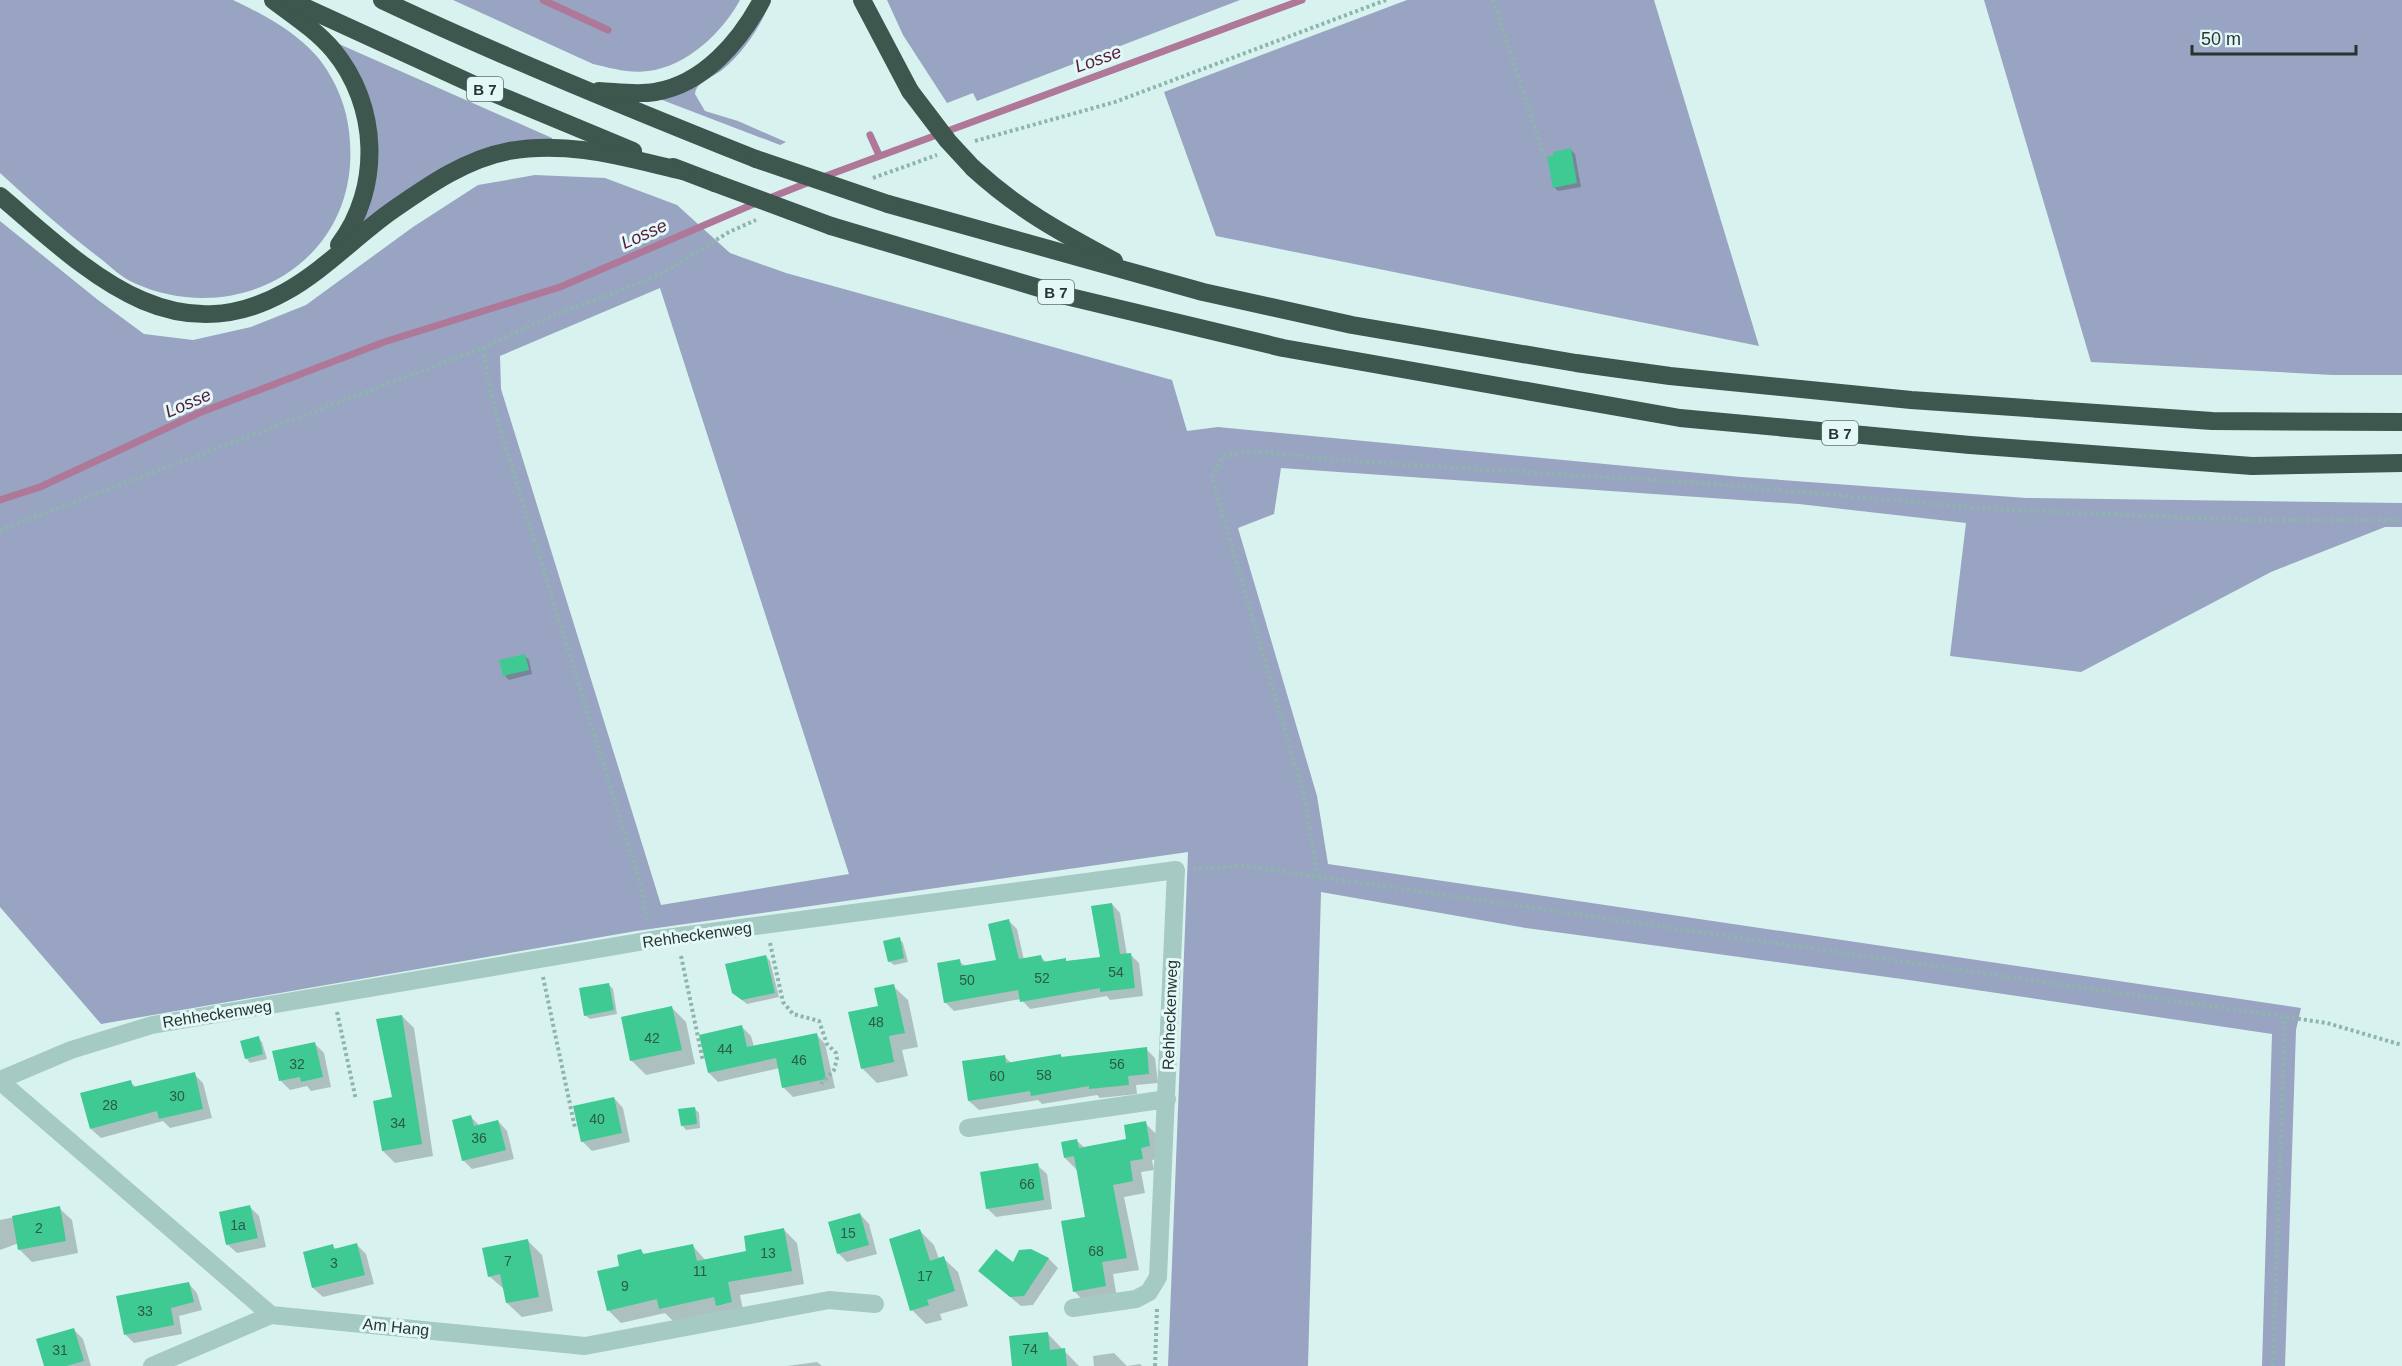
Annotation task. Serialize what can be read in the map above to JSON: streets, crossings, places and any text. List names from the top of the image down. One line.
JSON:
{"streets":{"highway":["B 7"],"street":["Rehheckenweg","Am Hang"]},"water":["Losse"],"house_numbers":["54","52","50","48","42","44","46","32","56","58","60","30","28","40","34","36","66","1a","2","15","68","13","7","3","11","17","9","33","74","31"],"scale_bar":"50 m"}
